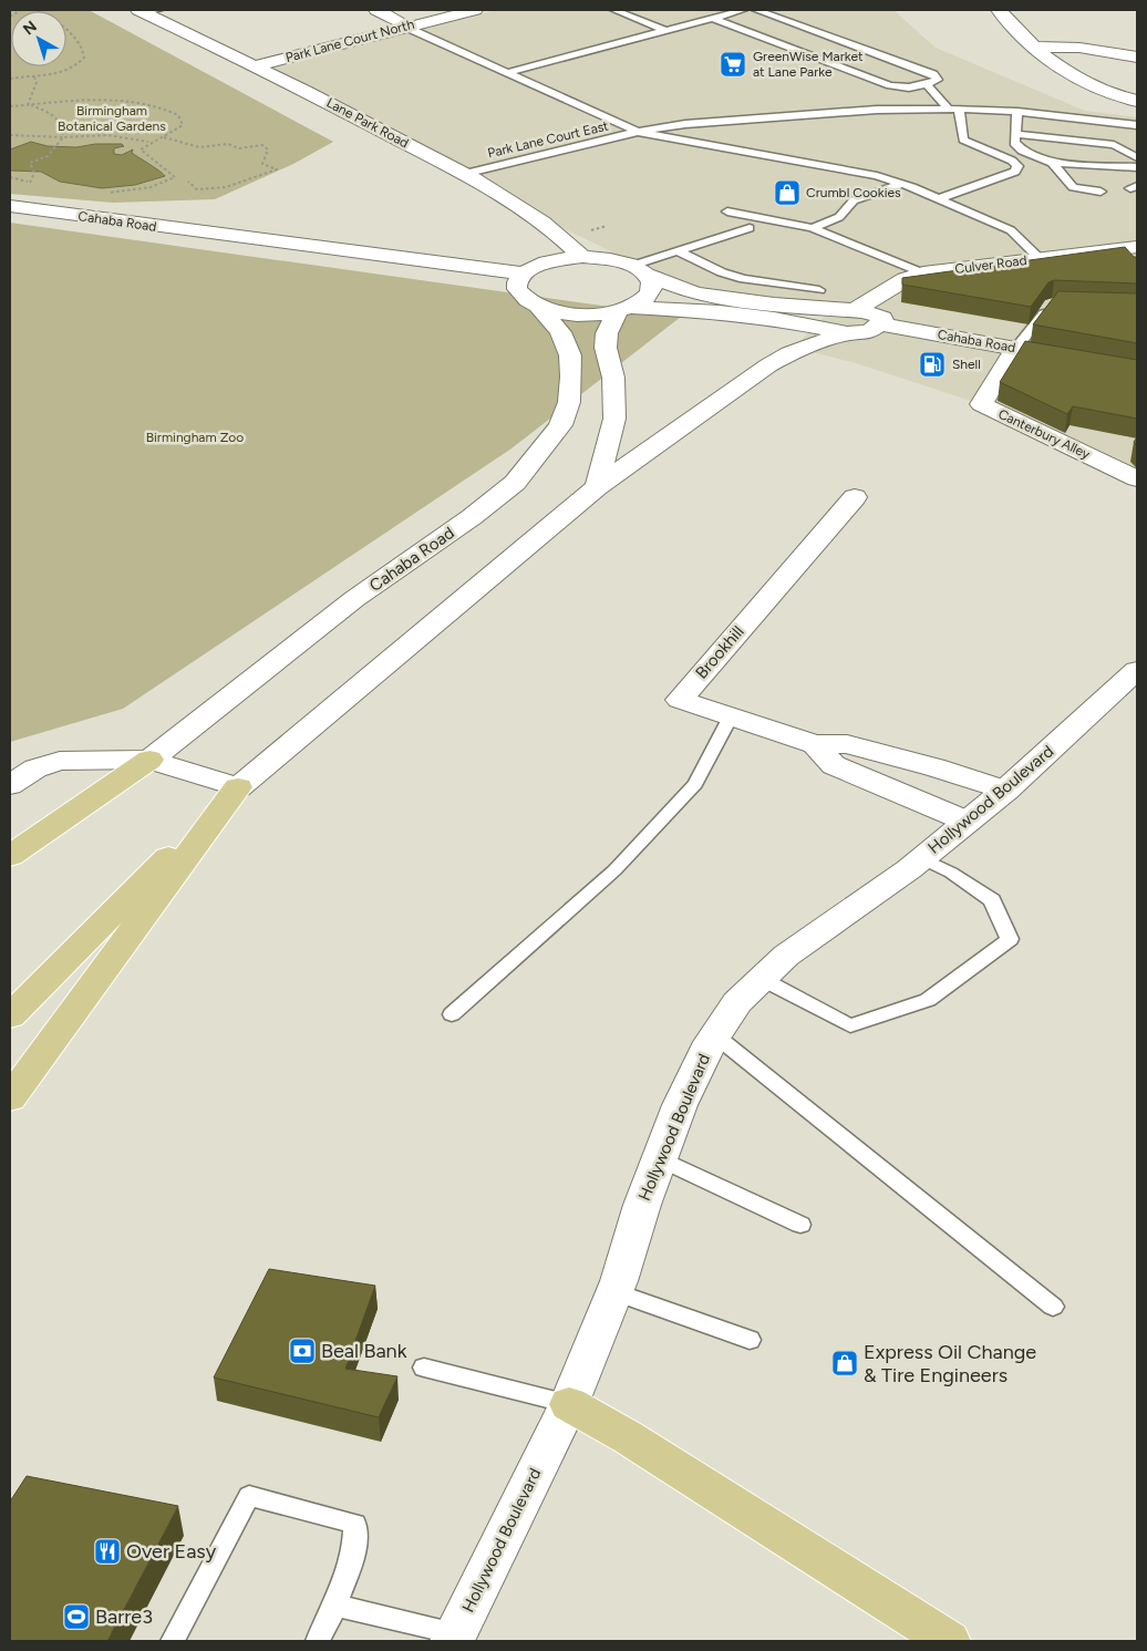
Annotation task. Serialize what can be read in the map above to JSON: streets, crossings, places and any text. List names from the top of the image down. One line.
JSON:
{"streets":{"street":["Park Lane Court North","Lane Park Road","Cahaba Road","Culver Road","Canterbury Alley","Brookhill","Hollywood Boulevard"],"lane":["Park Lane Court East"]},"crossings":[["Park Lane Court North","Lane Park Road"],["Lane Park Road","Park Lane Court East"],["Lane Park Road","Cahaba Road"],["Cahaba Road","Culver Road"],["Cahaba Road","Canterbury Alley"],["Brookhill","Hollywood Boulevard"]],"parks":["Birmingham Botanical Gardens","Birmingham Zoo"],"places":{"supermarket":["GreenWise Market at Lane Parke"],"shop":["Crumbl Cookies","Express Oil Change & Tire Engineers"],"fuel station":["Shell"],"bank":["Beal Bank"],"restaurant":["Over Easy"],"sports":["Barre3"]},"north":"top left"}
